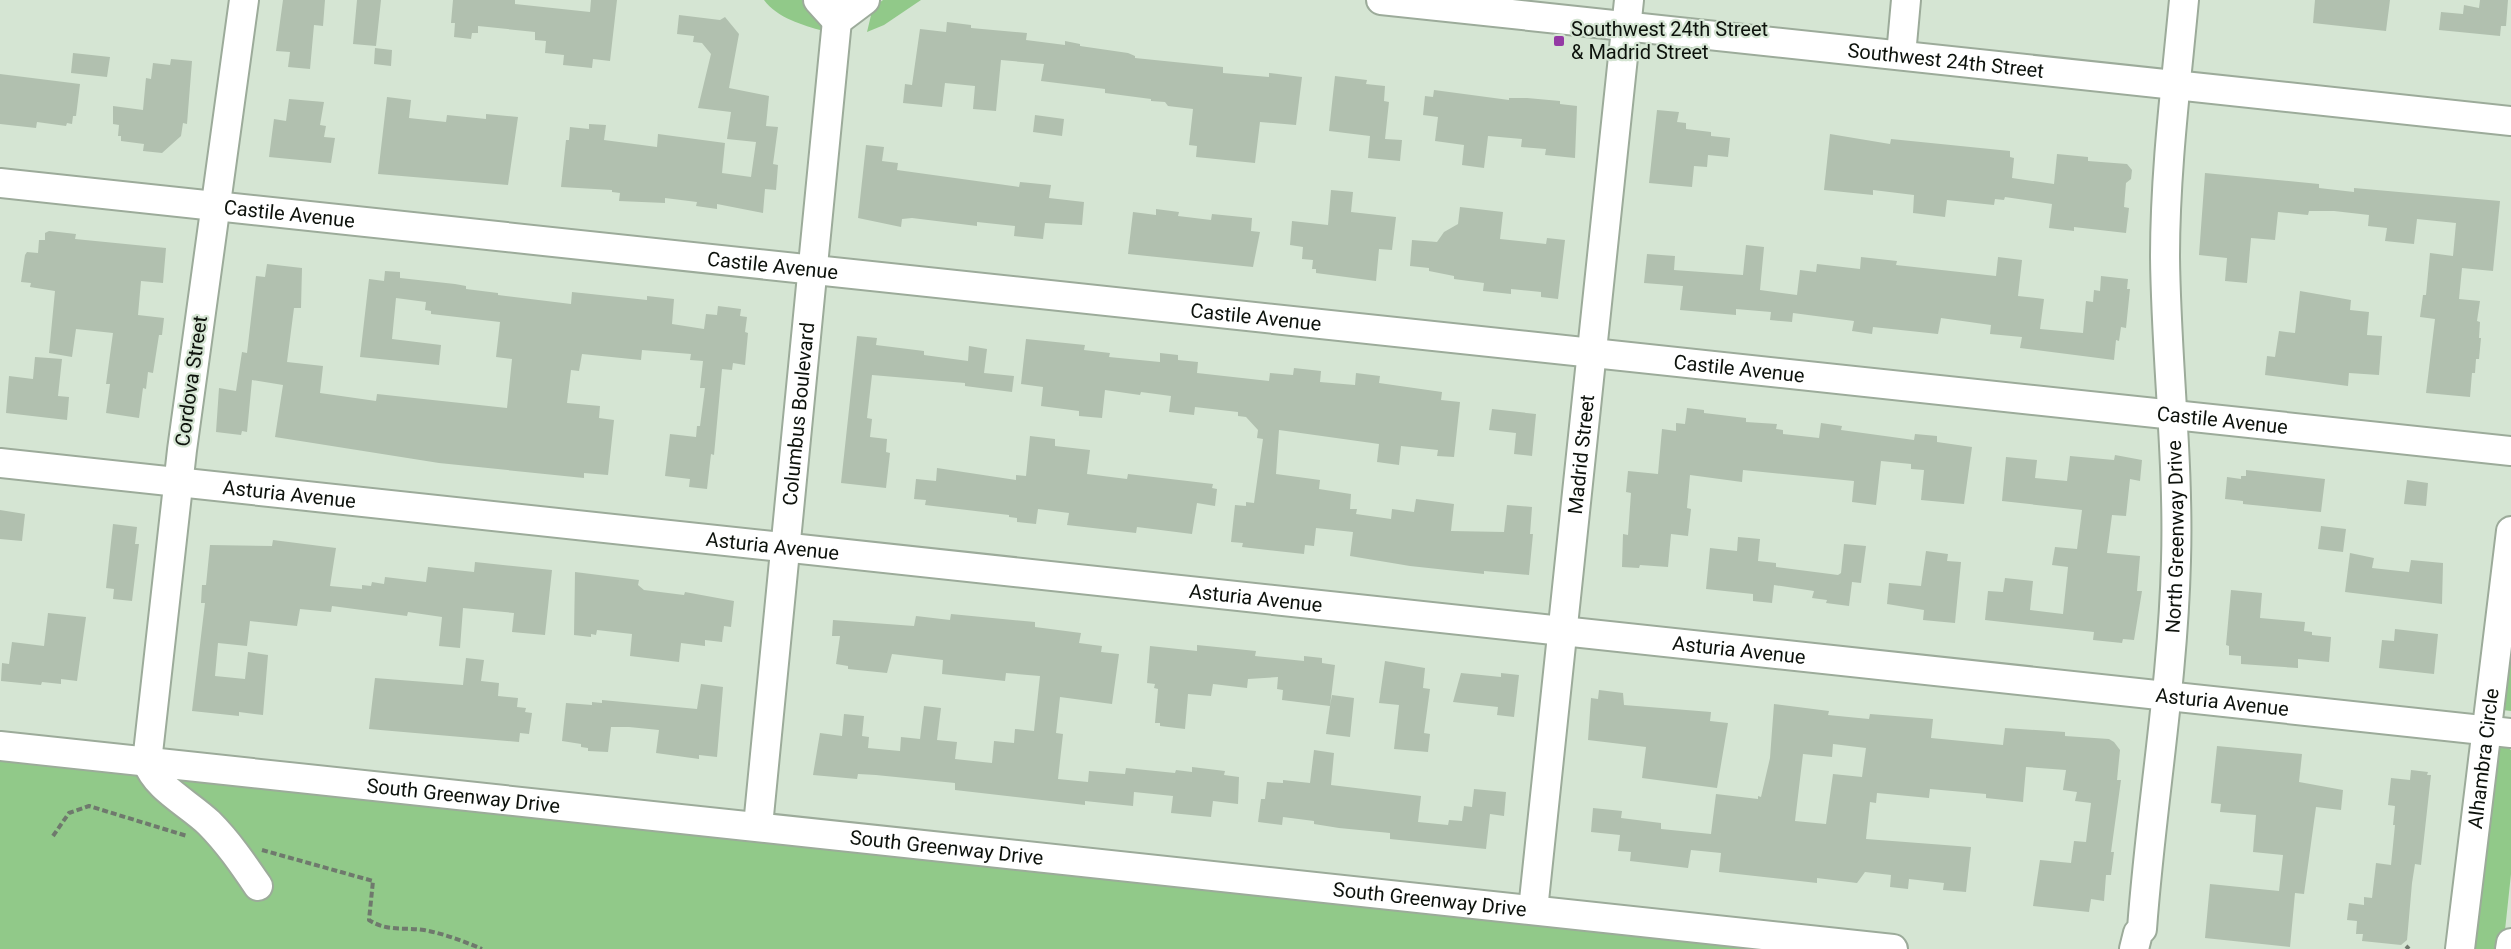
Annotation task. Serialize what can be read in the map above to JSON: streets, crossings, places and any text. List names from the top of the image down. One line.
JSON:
{"streets":{"street":["Southwest 24th Street","Castile Avenue","Cordova Street","Columbus Boulevard","Madrid Street","Asturia Avenue","North Greenway Drive","Alhambra Circle","South Greenway Drive"]},"crossings":[["Southwest 24th Street","Madrid Street"],["Southwest 24th Street","North Greenway Drive"],["Castile Avenue","Cordova Street"],["Castile Avenue","Columbus Boulevard"],["Castile Avenue","Madrid Street"],["Castile Avenue","North Greenway Drive"],["Cordova Street","Asturia Avenue"],["Cordova Street","South Greenway Drive"],["Columbus Boulevard","Asturia Avenue"],["Columbus Boulevard","South Greenway Drive"],["Madrid Street","Asturia Avenue"],["Madrid Street","South Greenway Drive"],["Asturia Avenue","North Greenway Drive"],["Asturia Avenue","Alhambra Circle"]],"places":{"transit":["Southwest 24th Street & Madrid Street"]}}
